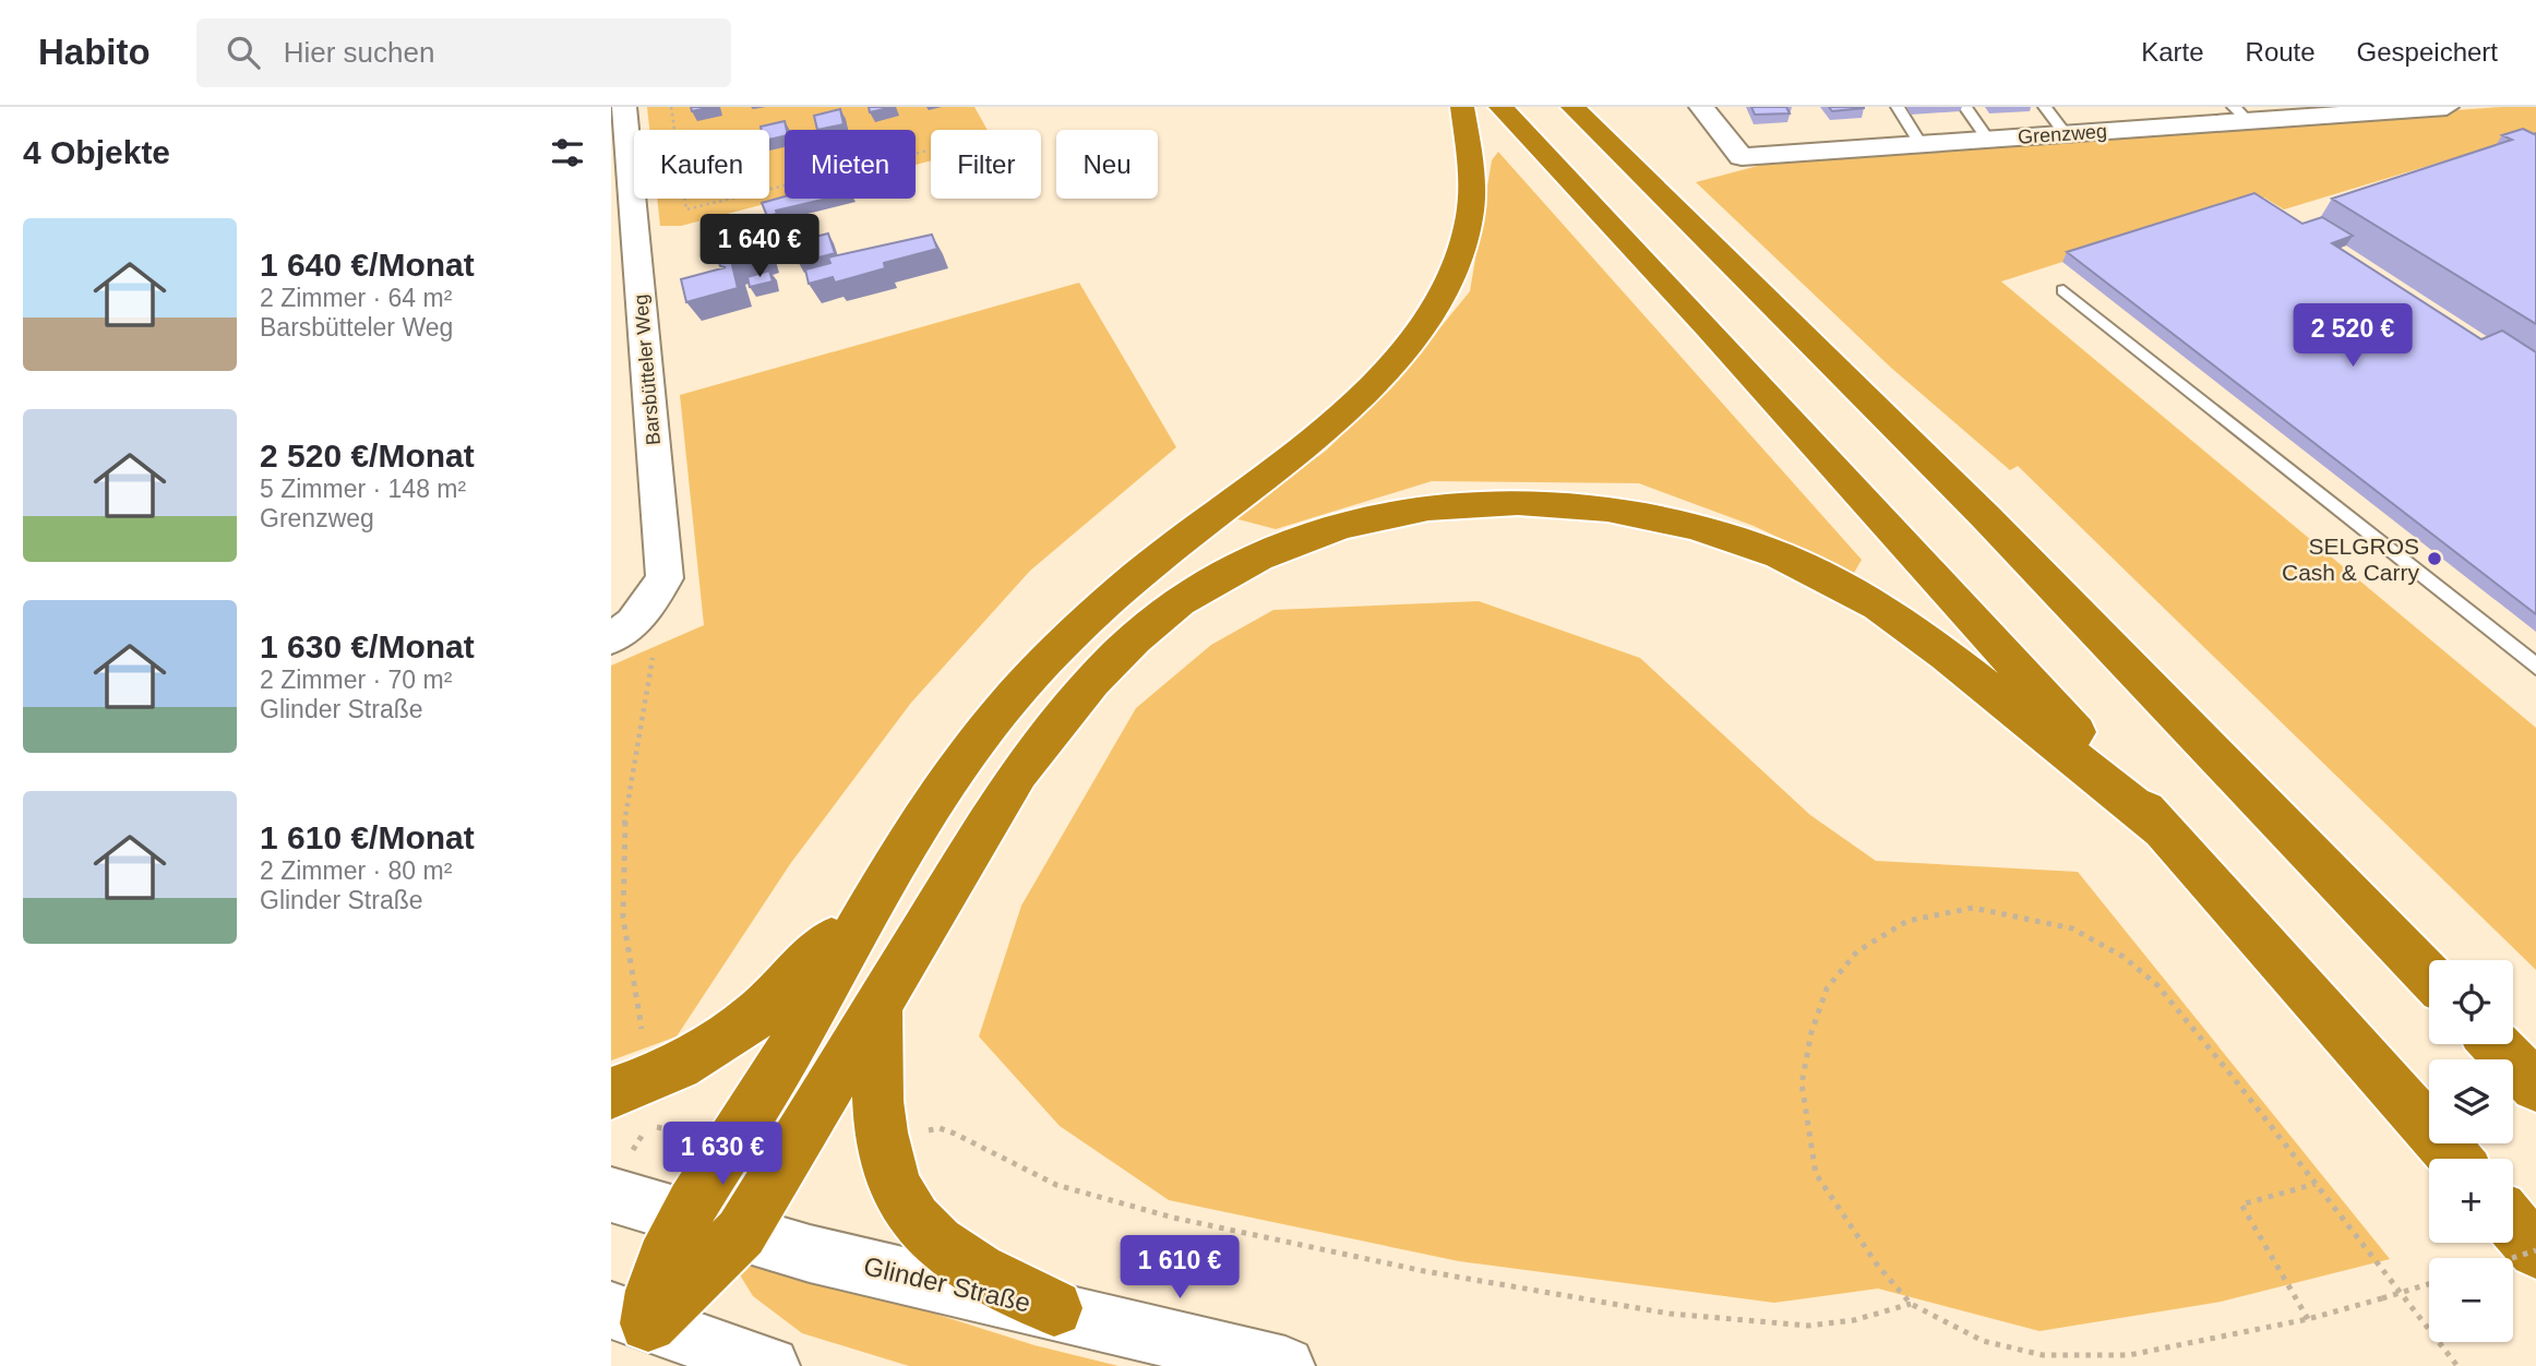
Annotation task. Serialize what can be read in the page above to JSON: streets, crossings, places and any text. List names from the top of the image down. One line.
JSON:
{"streets":{"street":["Grenzweg","Barsbütteler Weg","Glinder Straße"]},"places":["SELGROS Cash & Carry"],"page":{"header":"Habito","search":"Hier suchen","nav":["Karte","Route","Gespeichert"],"heading":"4 Objekte","chip":["Kaufen","Mieten","Filter","Neu"],"list":[{"name":"1 640 €/Monat","note":"2 Zimmer · 64 m² · Barsbütteler Weg"},{"name":"2 520 €/Monat","note":"5 Zimmer · 148 m² · Grenzweg"},{"name":"1 630 €/Monat","note":"2 Zimmer · 70 m² · Glinder Straße"},{"name":"1 610 €/Monat","note":"2 Zimmer · 80 m² · Glinder Straße"}],"price":["1 640 €","2 520 €","1 630 €","1 610 €"],"map_buttons":["+","−"]}}
